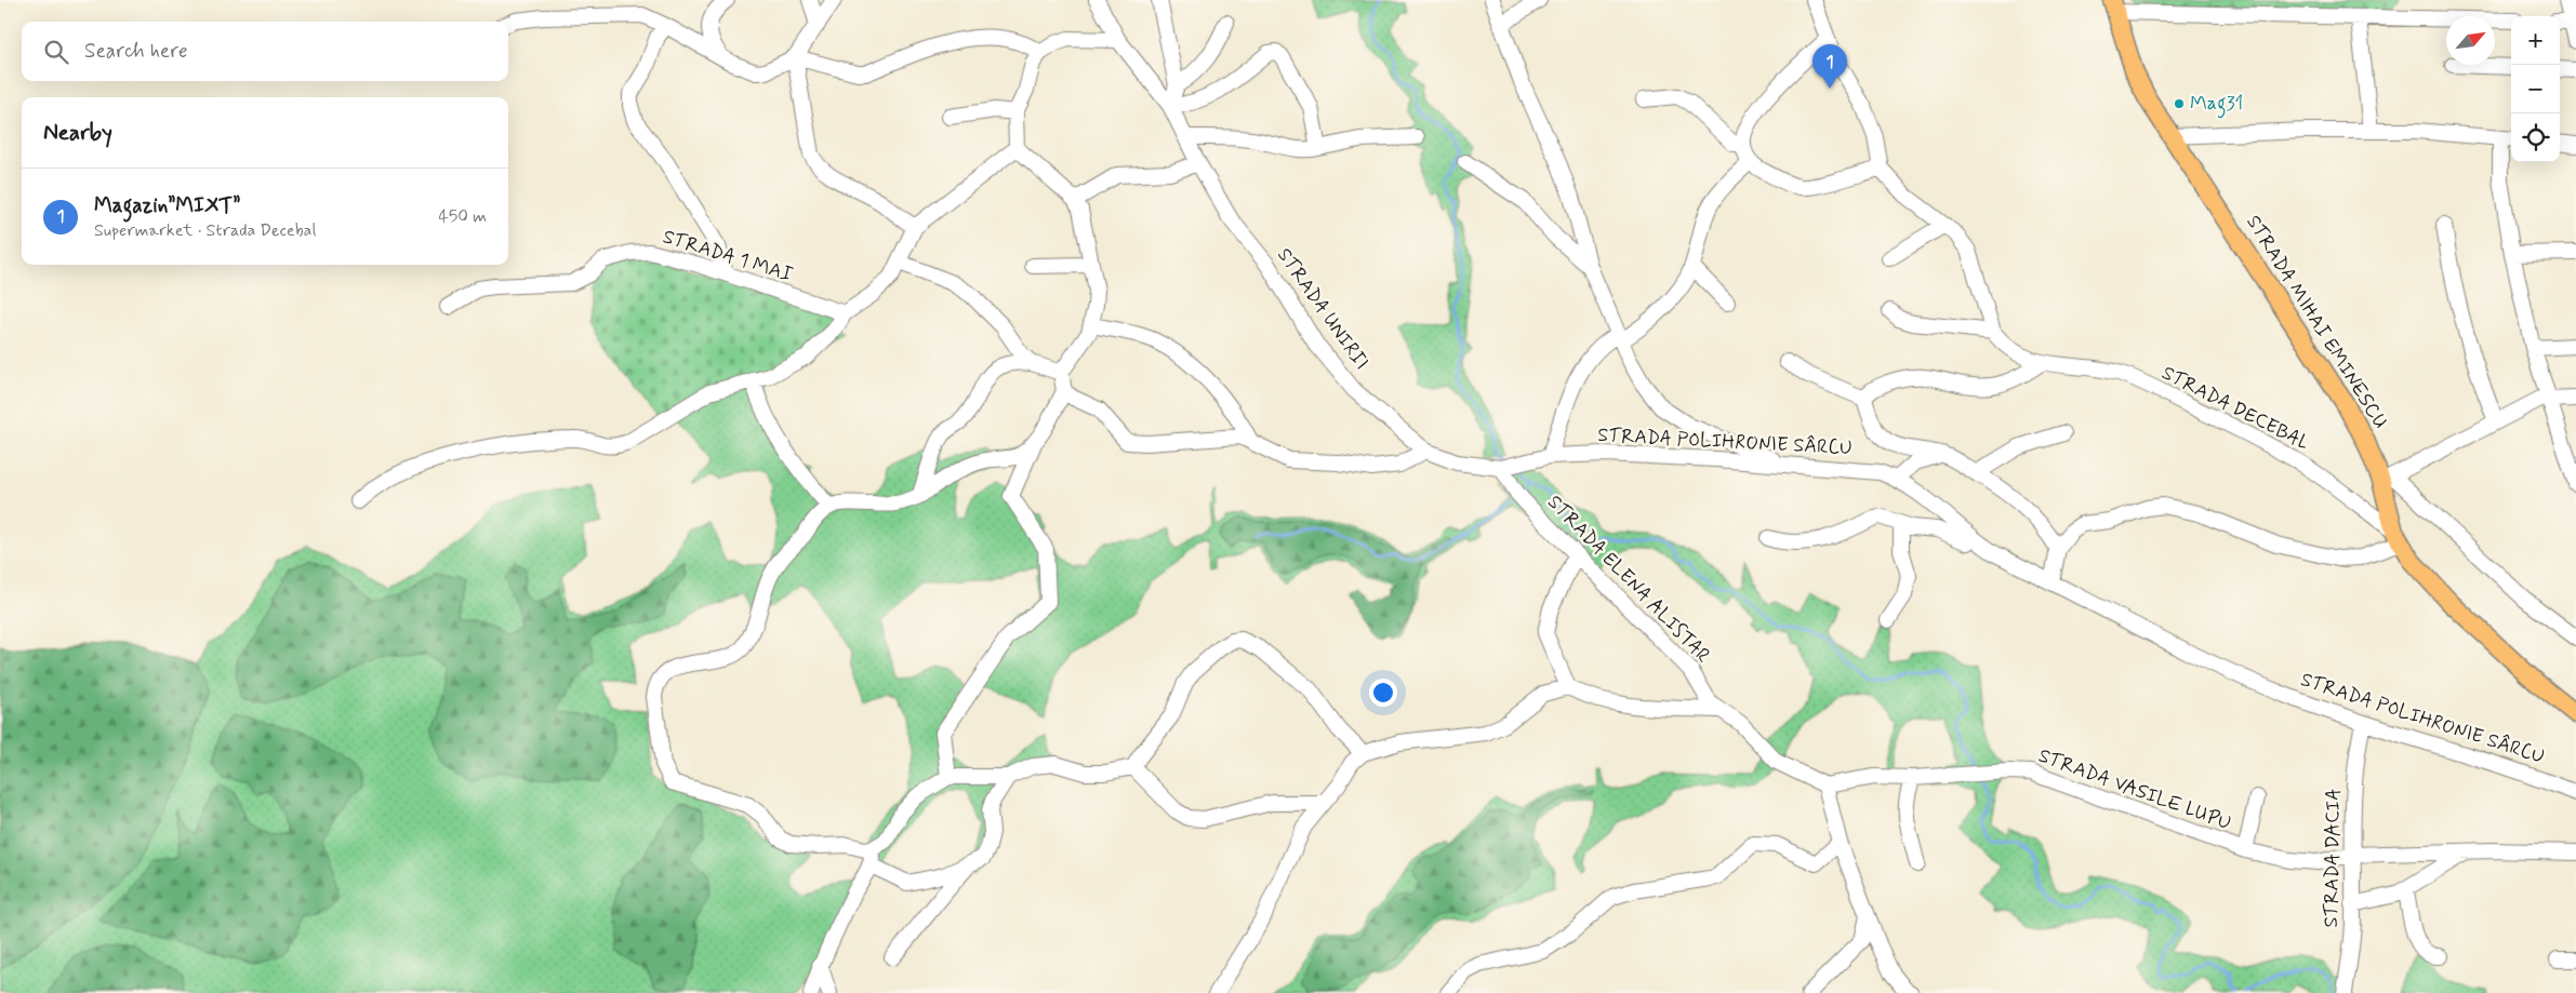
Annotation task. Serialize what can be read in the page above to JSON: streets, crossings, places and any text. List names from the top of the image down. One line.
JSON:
{"streets":{"main road":["STRADA MIHAI EMINESCU"],"street":["STRADA 1 MAI","STRADA UNIRII","STRADA DECEBAL","STRADA POLIHRONIE SÂRCU","STRADA ELENA ALISTAR","STRADA VASILE LUPU","STRADA DACIA"]},"crossings":[["STRADA UNIRII","STRADA POLIHRONIE SÂRCU"],["STRADA UNIRII","STRADA ELENA ALISTAR"],["STRADA MIHAI EMINESCU","STRADA DECEBAL"],["STRADA POLIHRONIE SÂRCU","STRADA DACIA"],["STRADA ELENA ALISTAR","STRADA VASILE LUPU"],["STRADA VASILE LUPU","STRADA DACIA"]],"places":["Mag31"],"north":"top right","page":{"map_buttons":["+","−"],"search":"Search here","pins":"1","heading":"Nearby","list":[{"mark":"1","name":"Magazin”MIXT”","note":"Supermarket · Strada Decebal","value":"450 m"}]}}
